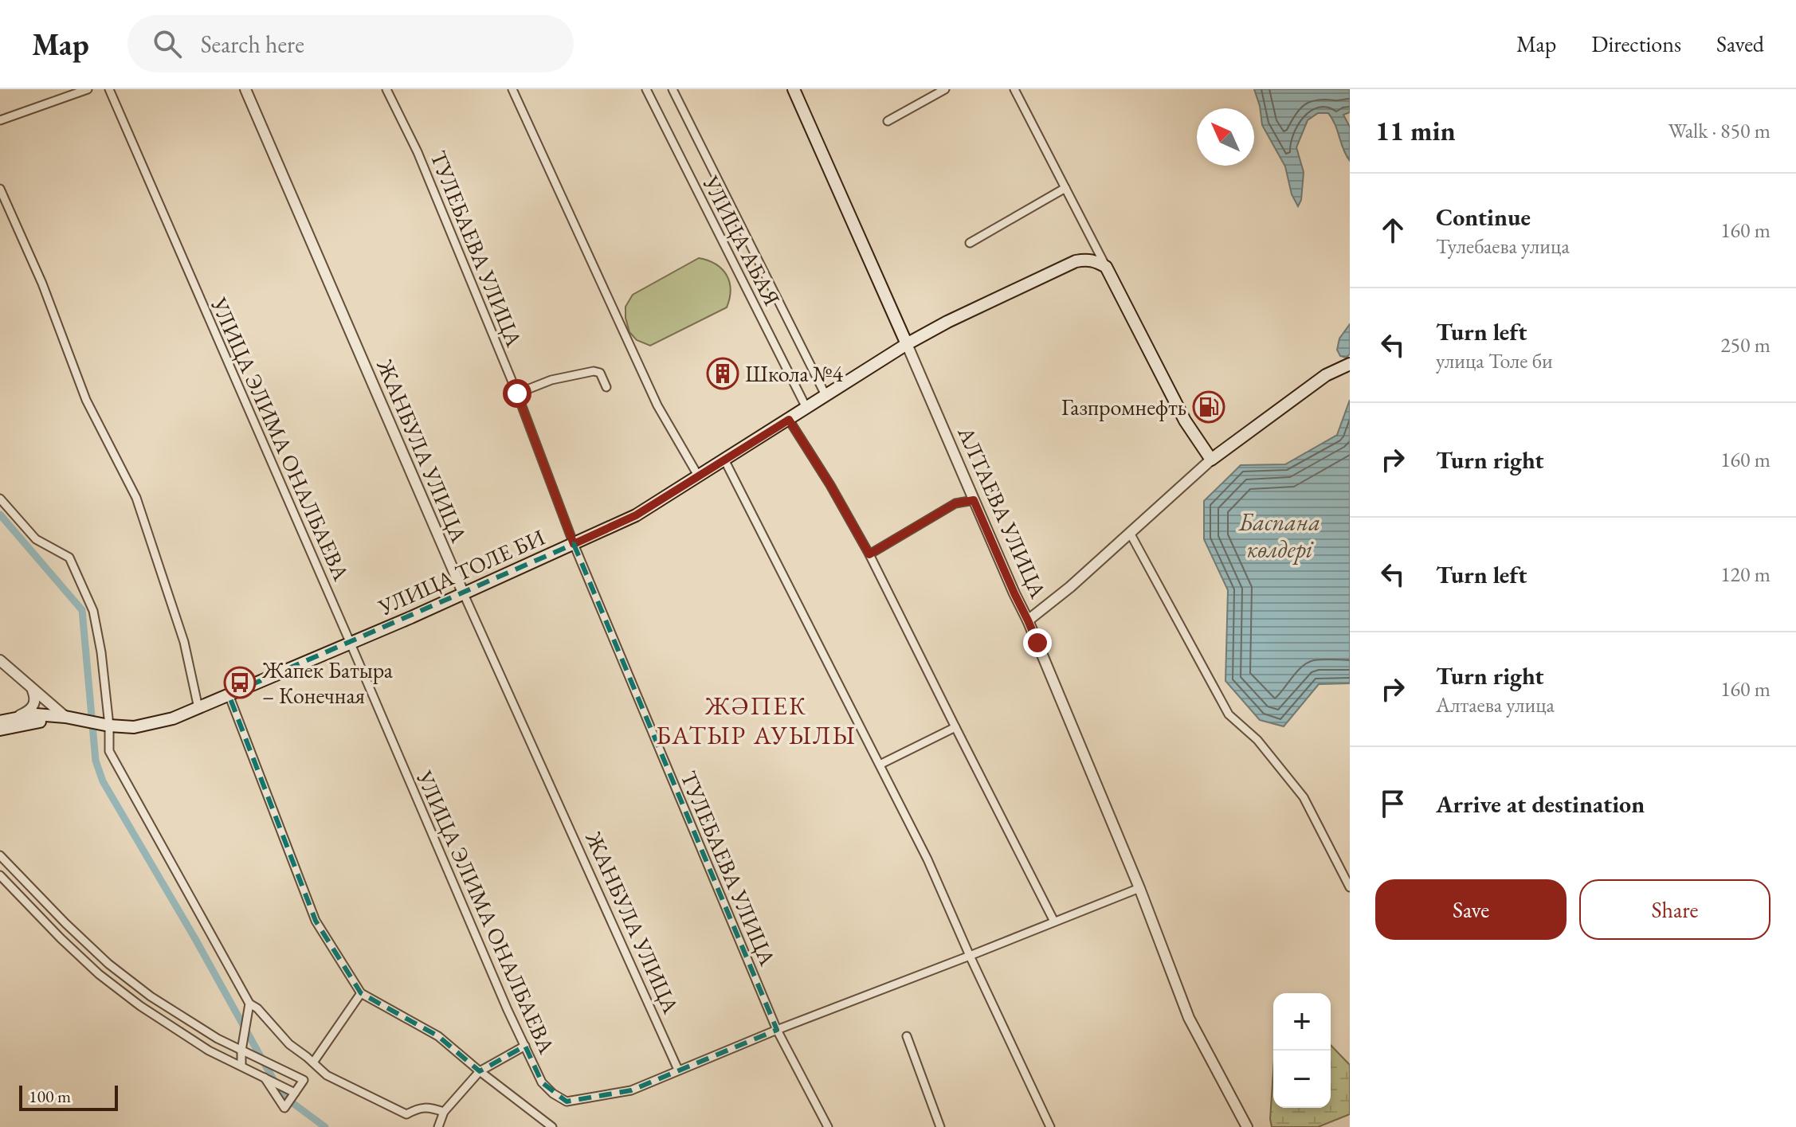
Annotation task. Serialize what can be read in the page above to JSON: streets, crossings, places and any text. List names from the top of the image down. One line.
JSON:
{"streets":{"main road":["АЛТАЕВА УЛИЦА","УЛИЦА ТОЛЕ БИ"],"street":["УЛИЦА АБАЯ","ТУЛЕБАЕВА УЛИЦА","УЛИЦА ЭЛИМА ОНАЛБАЕВА","ЖАНБУЛА УЛИЦА"]},"crossings":[["УЛИЦА АБАЯ","УЛИЦА ТОЛЕ БИ"],["ТУЛЕБАЕВА УЛИЦА","УЛИЦА ТОЛЕ БИ"],["УЛИЦА ЭЛИМА ОНАЛБАЕВА","ЖАНБУЛА УЛИЦА"],["УЛИЦА ЭЛИМА ОНАЛБАЕВА","УЛИЦА ТОЛЕ БИ"],["ЖАНБУЛА УЛИЦА","УЛИЦА ТОЛЕ БИ"],["АЛТАЕВА УЛИЦА","УЛИЦА ТОЛЕ БИ"]],"districts":["ЖӘПЕК БАТЫР АУЫЛЫ"],"water":["Баспана көлдері"],"places":{"building":["Школа №4"],"fuel station":["Газпромнефть"],"bus stop":["Жапек Батыра – Конечная"]},"scale_bar":"100 m","north":"top left","page":{"header":"Map","search":"Search here","nav":["Map","Directions","Saved"],"heading":["11 min","Walk · 850 m"],"list":[["Continue","Тулебаева улица","160 m"],["Turn left","улица Толе би","250 m"],["Turn right","160 m"],["Turn left","120 m"],["Turn right","Алтаева улица","160 m"],"Arrive at destination"],"buttons":["Save","Share"],"map_buttons":["+","−"],"scale":"100 m"}}
